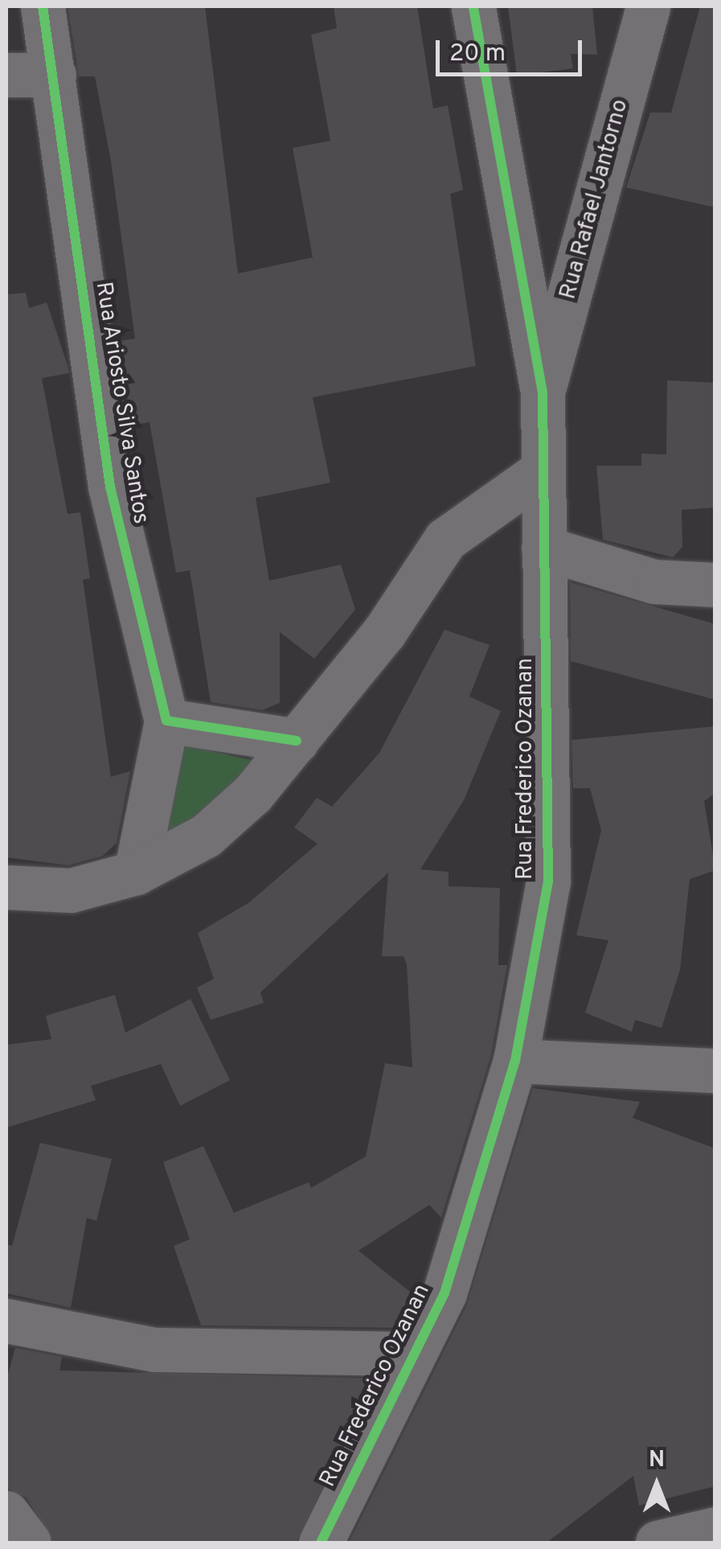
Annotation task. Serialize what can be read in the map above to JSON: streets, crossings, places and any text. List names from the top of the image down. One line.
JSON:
{"streets":{"street":["Rua Rafael Jantorno","Rua Ariosto Silva Santos","Rua Frederico Ozanan"]},"crossings":[["Rua Rafael Jantorno","Rua Frederico Ozanan"]],"scale_bar":"20 m","north":"top"}
